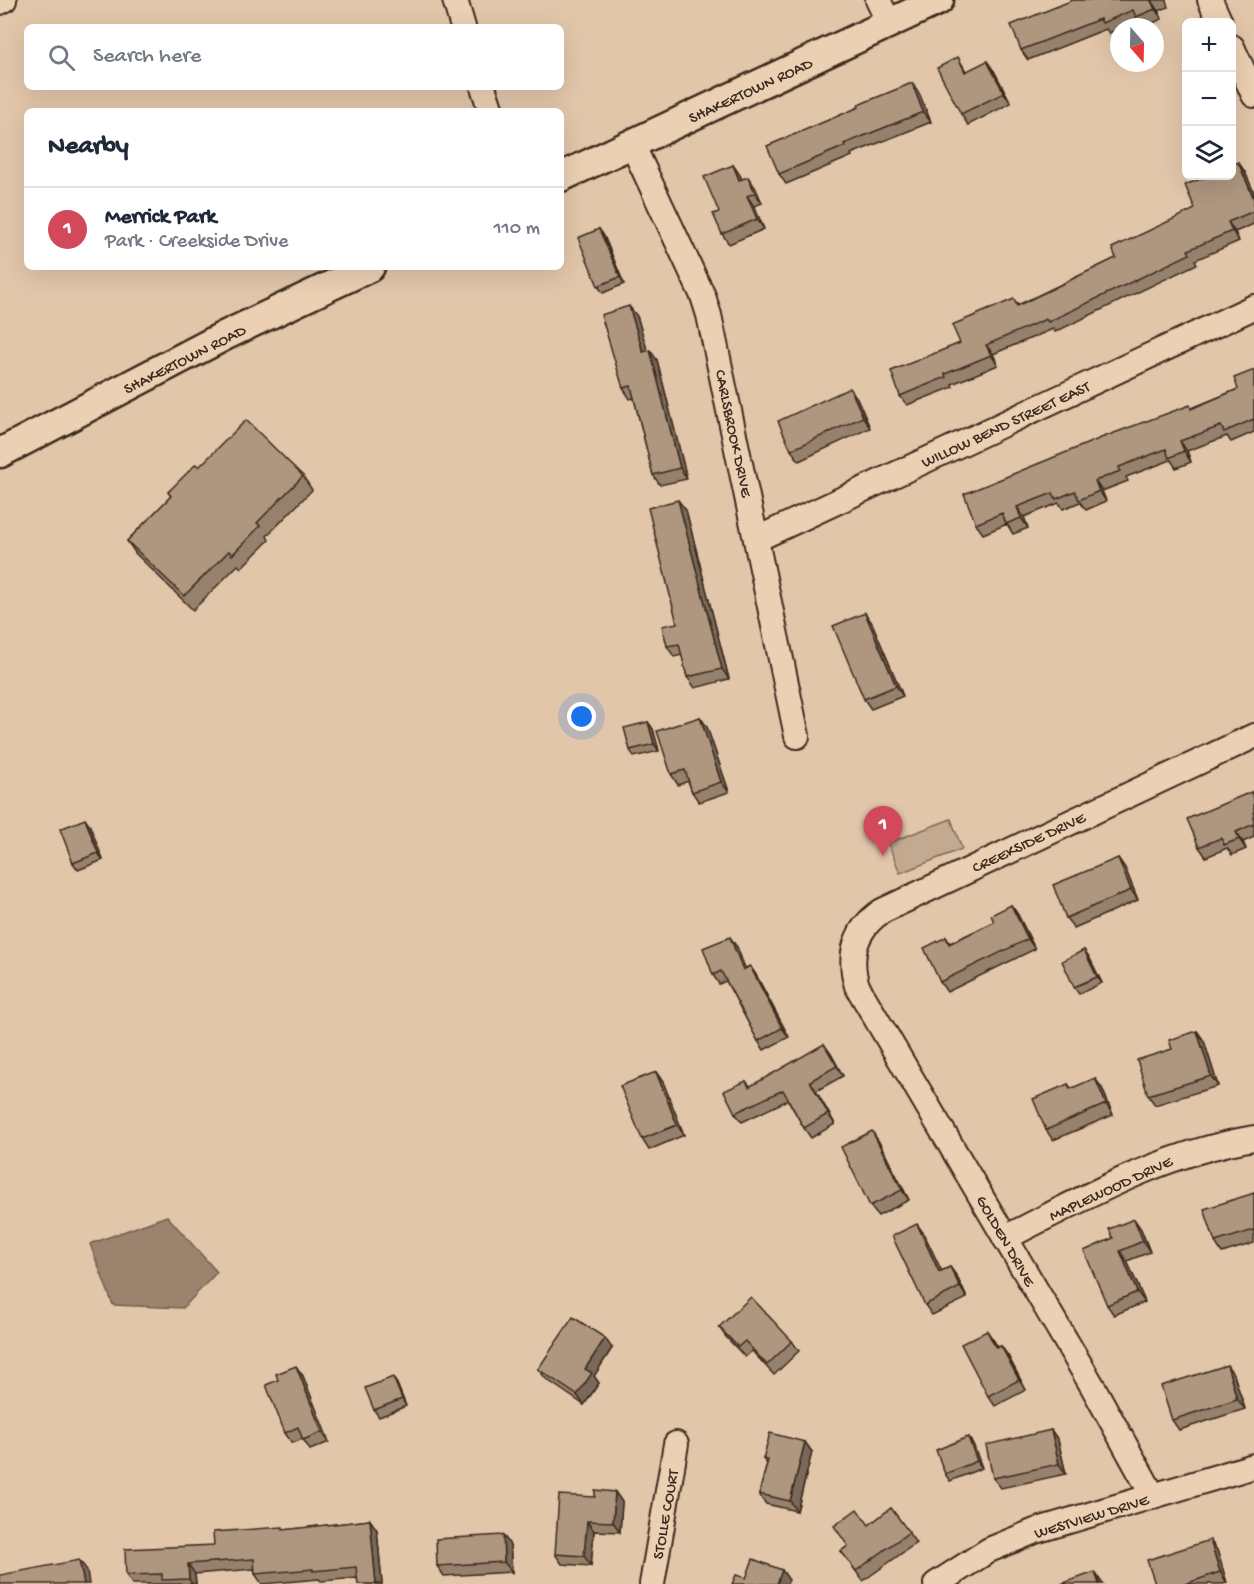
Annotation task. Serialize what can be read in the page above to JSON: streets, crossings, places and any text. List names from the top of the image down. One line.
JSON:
{"streets":{"street":["SHAKERTOWN ROAD","WILLOW BEND STREET EAST","CARLSBROOK DRIVE","CREEKSIDE DRIVE","MAPLEWOOD DRIVE","GOLDEN DRIVE","STOLLE COURT","WESTVIEW DRIVE"]},"crossings":[["SHAKERTOWN ROAD","CARLSBROOK DRIVE"],["WILLOW BEND STREET EAST","CARLSBROOK DRIVE"],["CREEKSIDE DRIVE","GOLDEN DRIVE"],["MAPLEWOOD DRIVE","GOLDEN DRIVE"],["GOLDEN DRIVE","WESTVIEW DRIVE"]],"north":"bottom","page":{"map_buttons":["+","−"],"search":"Search here","heading":"Nearby","list":[{"mark":"1","name":"Merrick Park","note":"Park · Creekside Drive","value":"110 m"}],"pins":"1"}}
